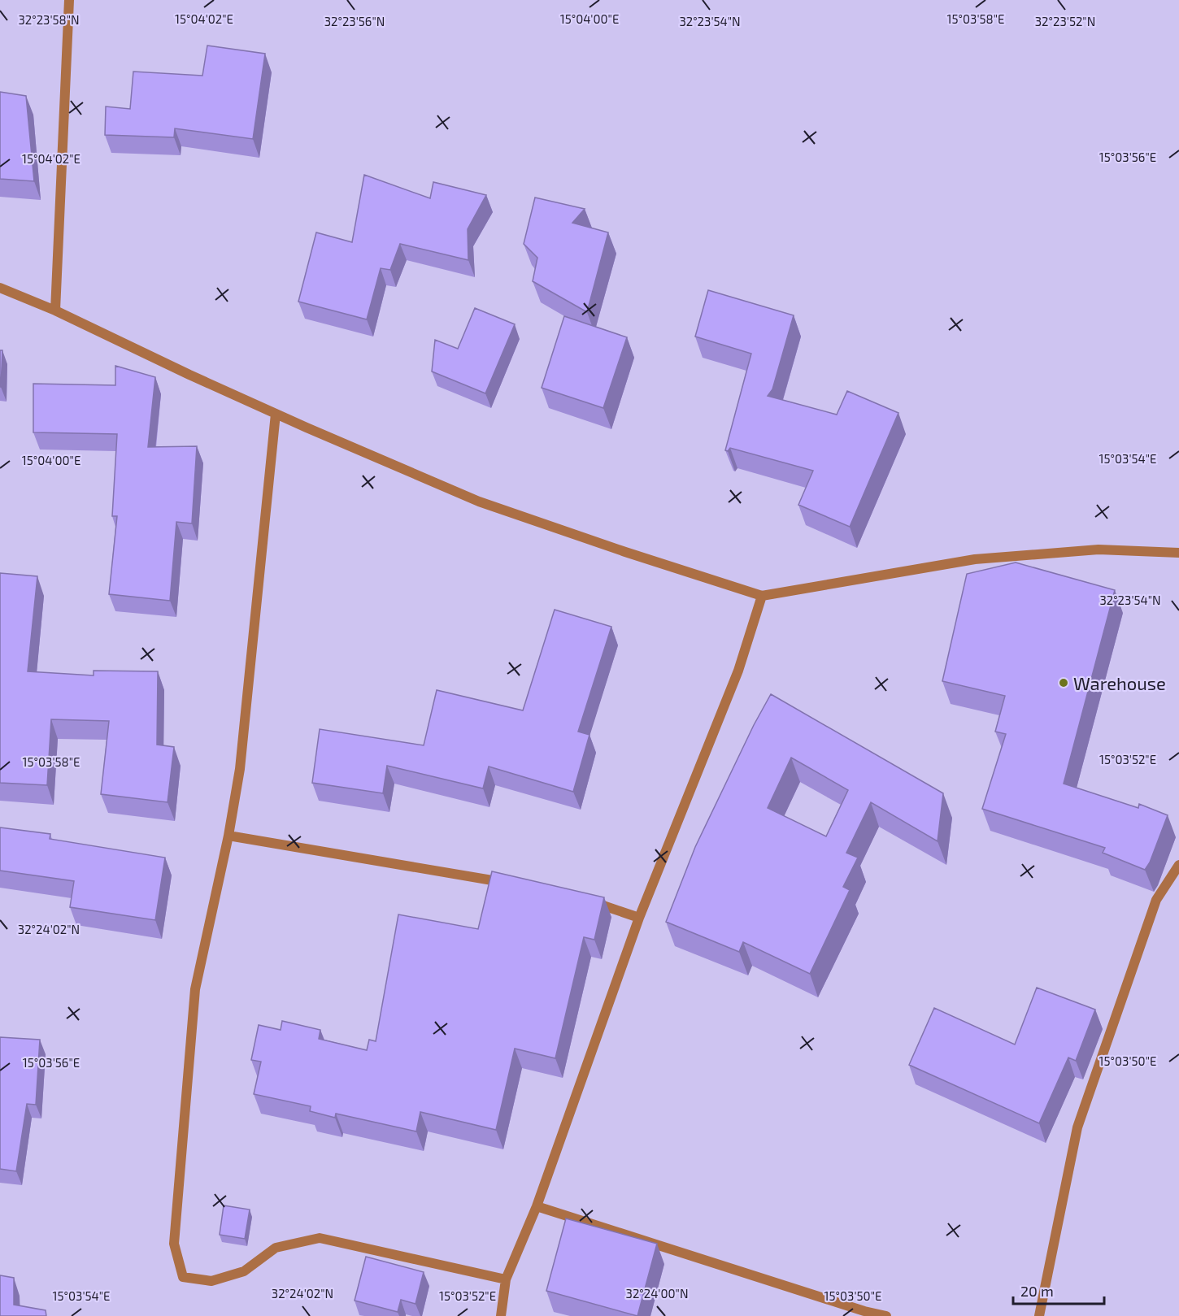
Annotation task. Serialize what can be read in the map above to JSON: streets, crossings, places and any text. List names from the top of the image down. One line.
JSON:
{"places":["Warehouse"],"scale_bar":"20 m","coordinates":["15°04'02\"E","15°04'00\"E","15°03'58\"E","32°23'58\"N","32°23'56\"N","32°23'54\"N","32°23'52\"N","15°03'56\"E","15°03'54\"E","15°03'52\"E","32°24'02\"N","15°03'50\"E","32°24'00\"N"]}
